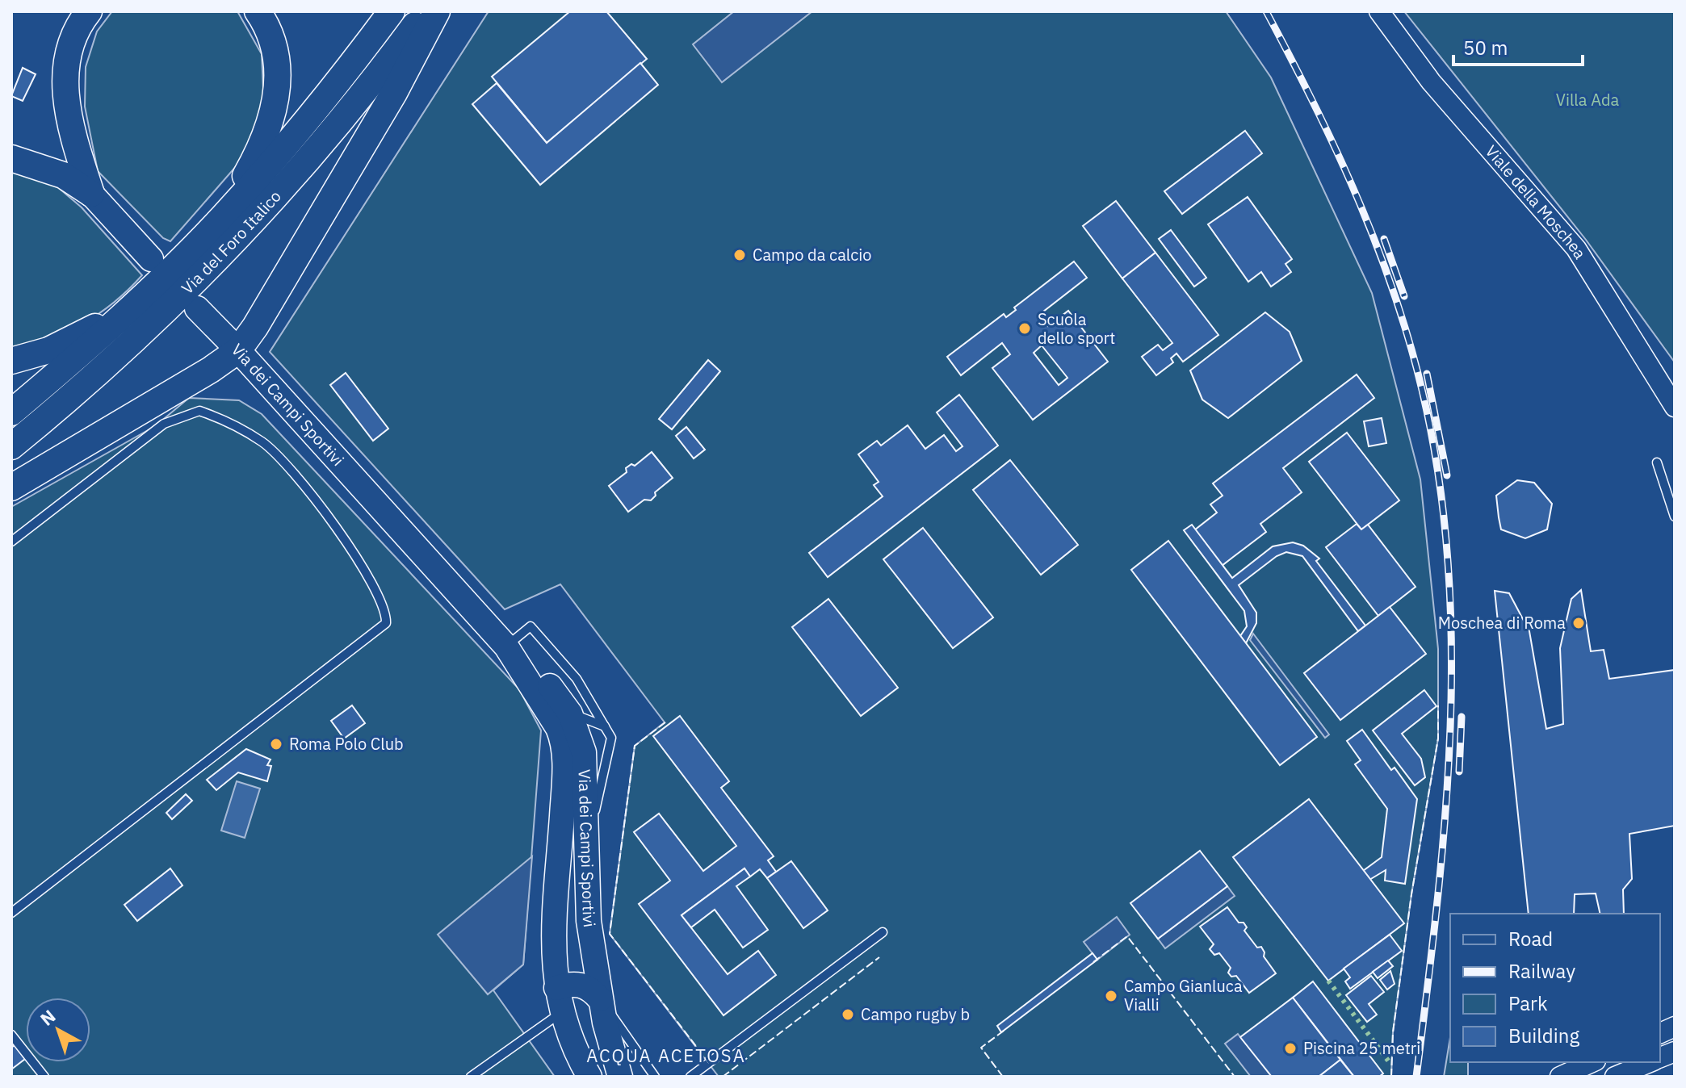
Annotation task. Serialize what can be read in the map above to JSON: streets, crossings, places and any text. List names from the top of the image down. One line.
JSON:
{"streets":{"highway":["Via del Foro Italico"],"main road":["Via dei Campi Sportivi"],"street":["Viale della Moschea"]},"districts":["ACQUA ACETOSA"],"parks":["Villa Ada"],"places":["Campo da calcio","Scuola dello sport","Moschea di Roma","Roma Polo Club","Campo Gianluca Vialli","Campo rugby b","Piscina 25 metri"],"legend":["Road","Railway","Park","Building"],"scale_bar":"50 m","north":"top left"}
